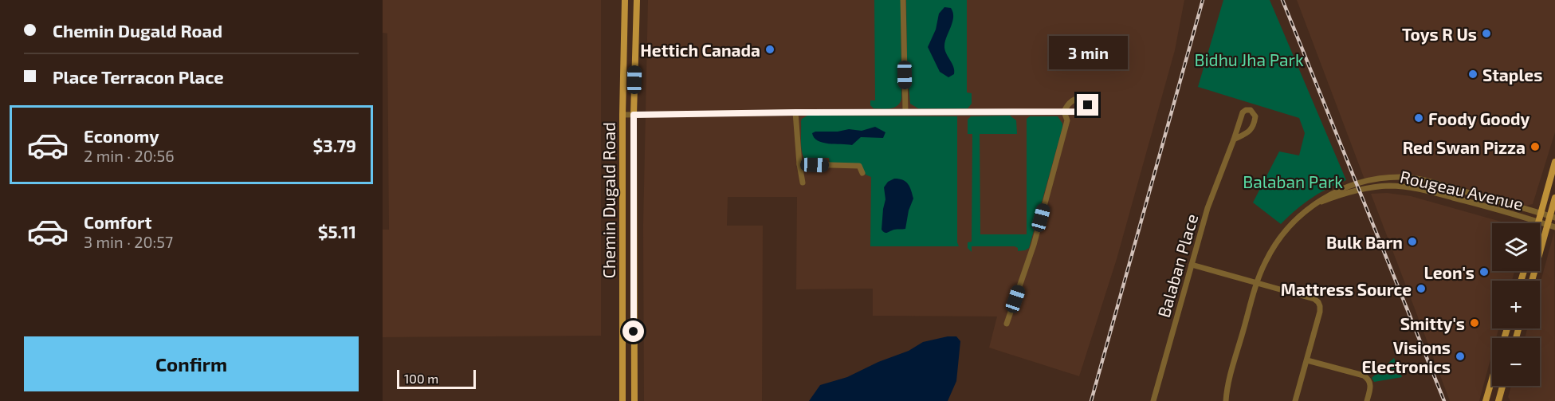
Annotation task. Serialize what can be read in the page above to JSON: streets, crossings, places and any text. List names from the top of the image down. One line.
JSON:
{"streets":{"main road":["Chemin Dugald Road"],"street":["Rougeau Avenue","Balaban Place"]},"parks":["Bidhu Jha Park","Balaban Park"],"places":["Toys R Us","Hettich Canada","Staples","Foody Goody","Red Swan Pizza","Bulk Barn","Leon's","Mattress Source","Smitty's","Visions Electronics"],"scale_bar":"100 m","page":{"banner":["Chemin Dugald Road","Place Terracon Place"],"bubble":"3 min","list":[{"name":"Economy","note":"2 min · 20:56","value":"$3.79"},{"name":"Comfort","note":"3 min · 20:57","value":"$5.11"}],"map_buttons":["+","−"],"buttons":"Confirm","scale":"100 m"}}
